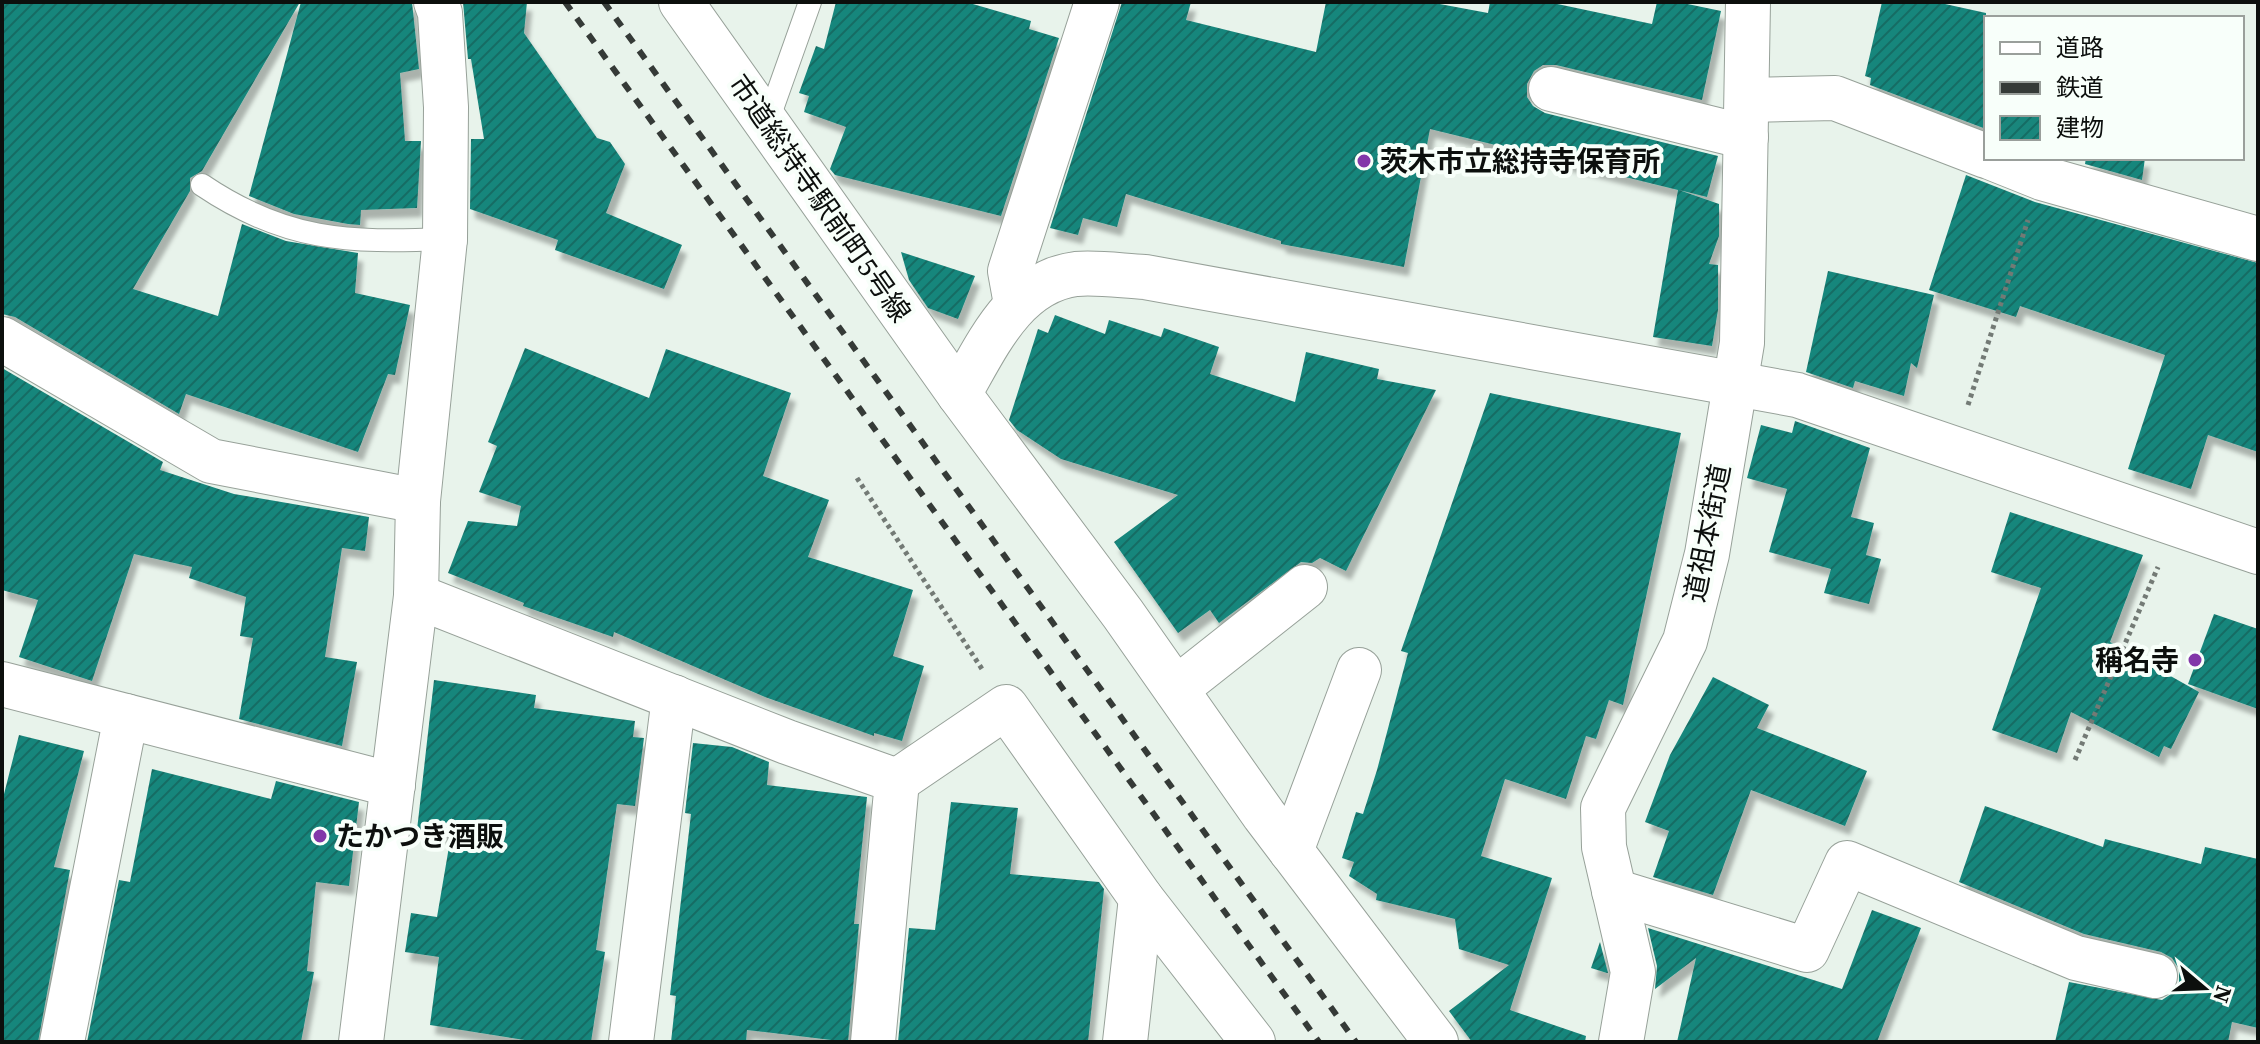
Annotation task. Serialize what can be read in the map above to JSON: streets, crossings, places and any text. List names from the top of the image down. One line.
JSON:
{"streets":{"street":["市道総持寺駅前町5号線","道祖本街道"]},"places":["茨木市立総持寺保育所","稱名寺","たかつき酒販"],"legend":["道路","鉄道","建物"],"north":"right"}
